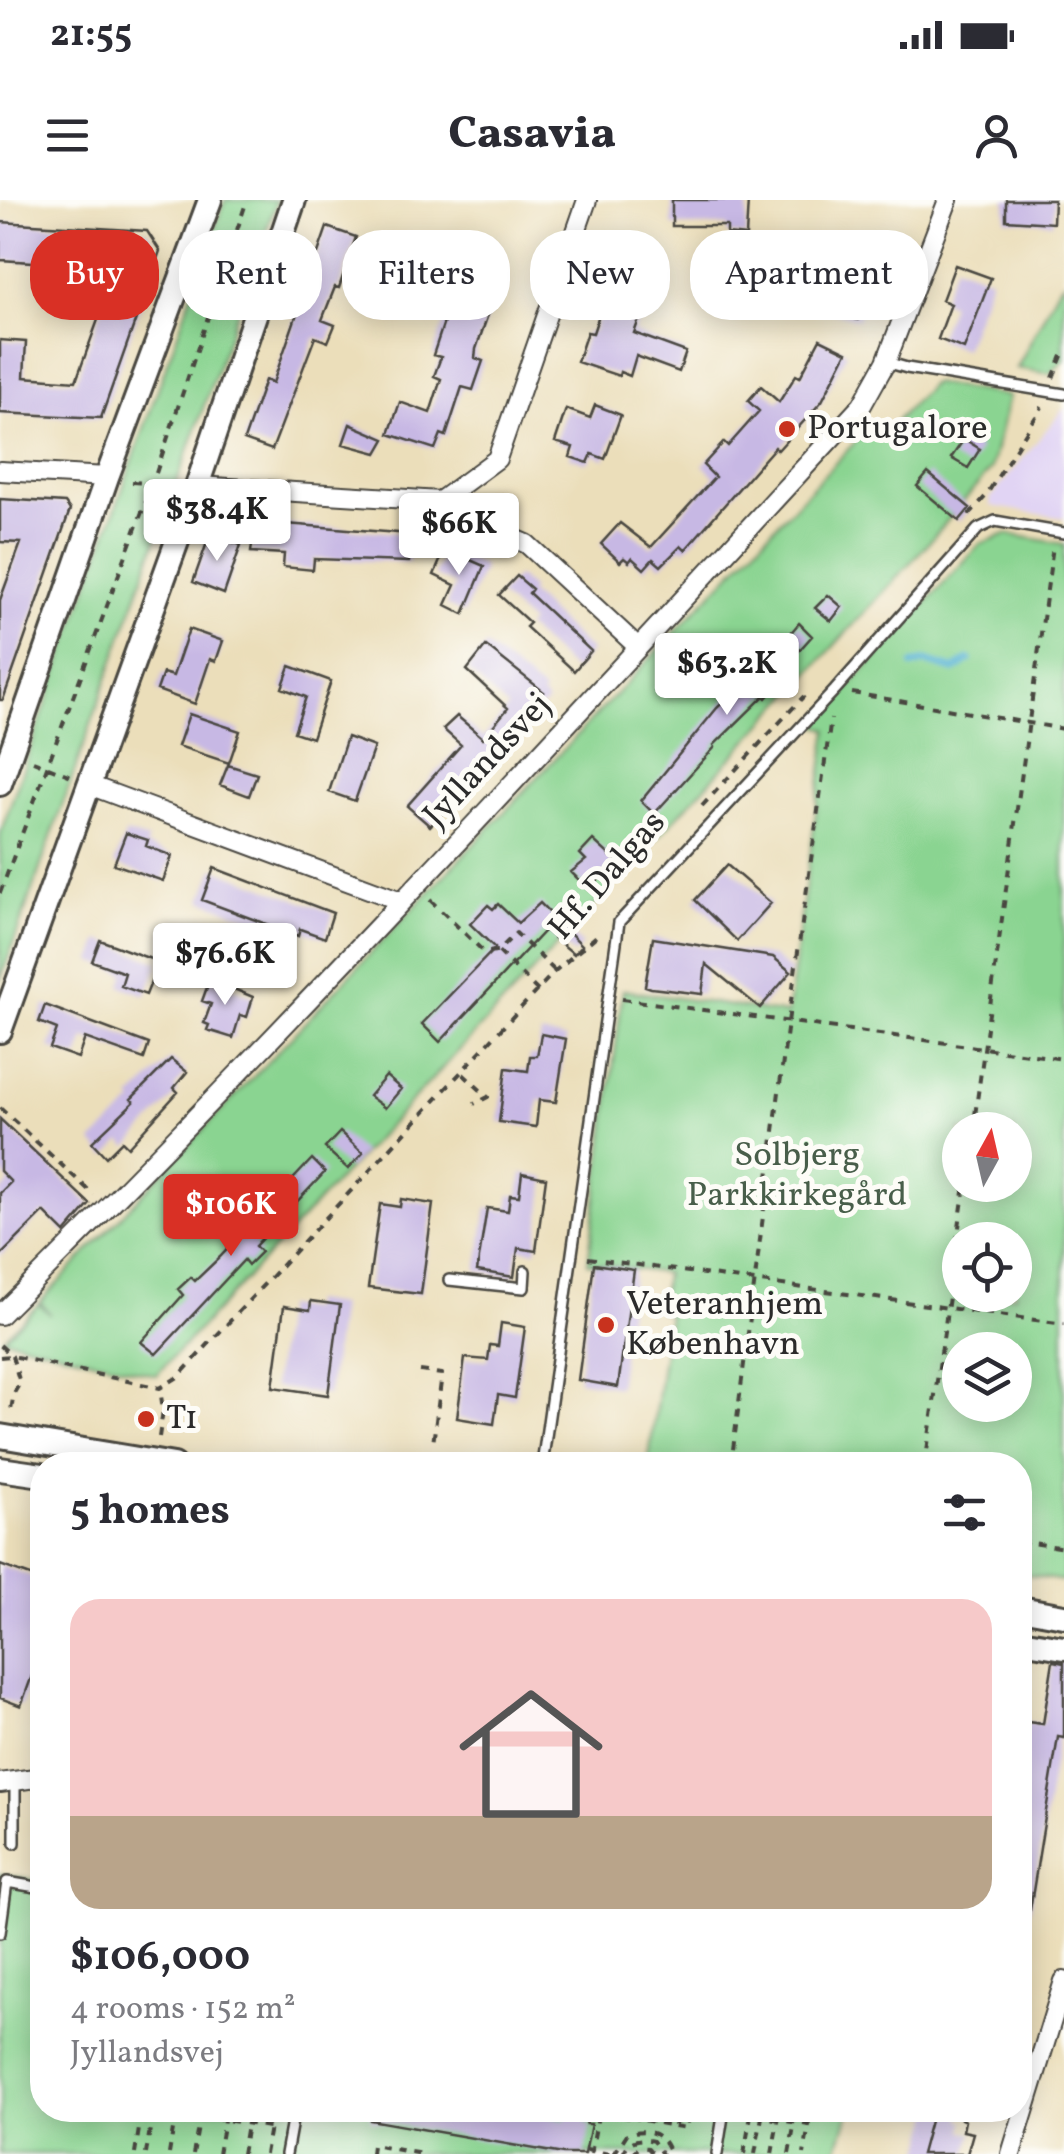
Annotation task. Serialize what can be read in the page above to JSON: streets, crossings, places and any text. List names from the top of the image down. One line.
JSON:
{"streets":{"street":["Jyllandsvej"],"path":["Hf. Dalgas"]},"parks":["Solbjerg Parkkirkegård"],"places":["Portugalore","Veteranhjem København","T1"],"north":"top","page":{"status":"21:55","header":"Casavia","chip":["Buy","Rent","Filters","New","Apartment"],"price":["$38.4K","$66K","$63.2K","$76.6K","$106K"],"heading":"5 homes","list":[{"name":"$106,000","note":"4 rooms · 152 m² · Jyllandsvej"}]}}
